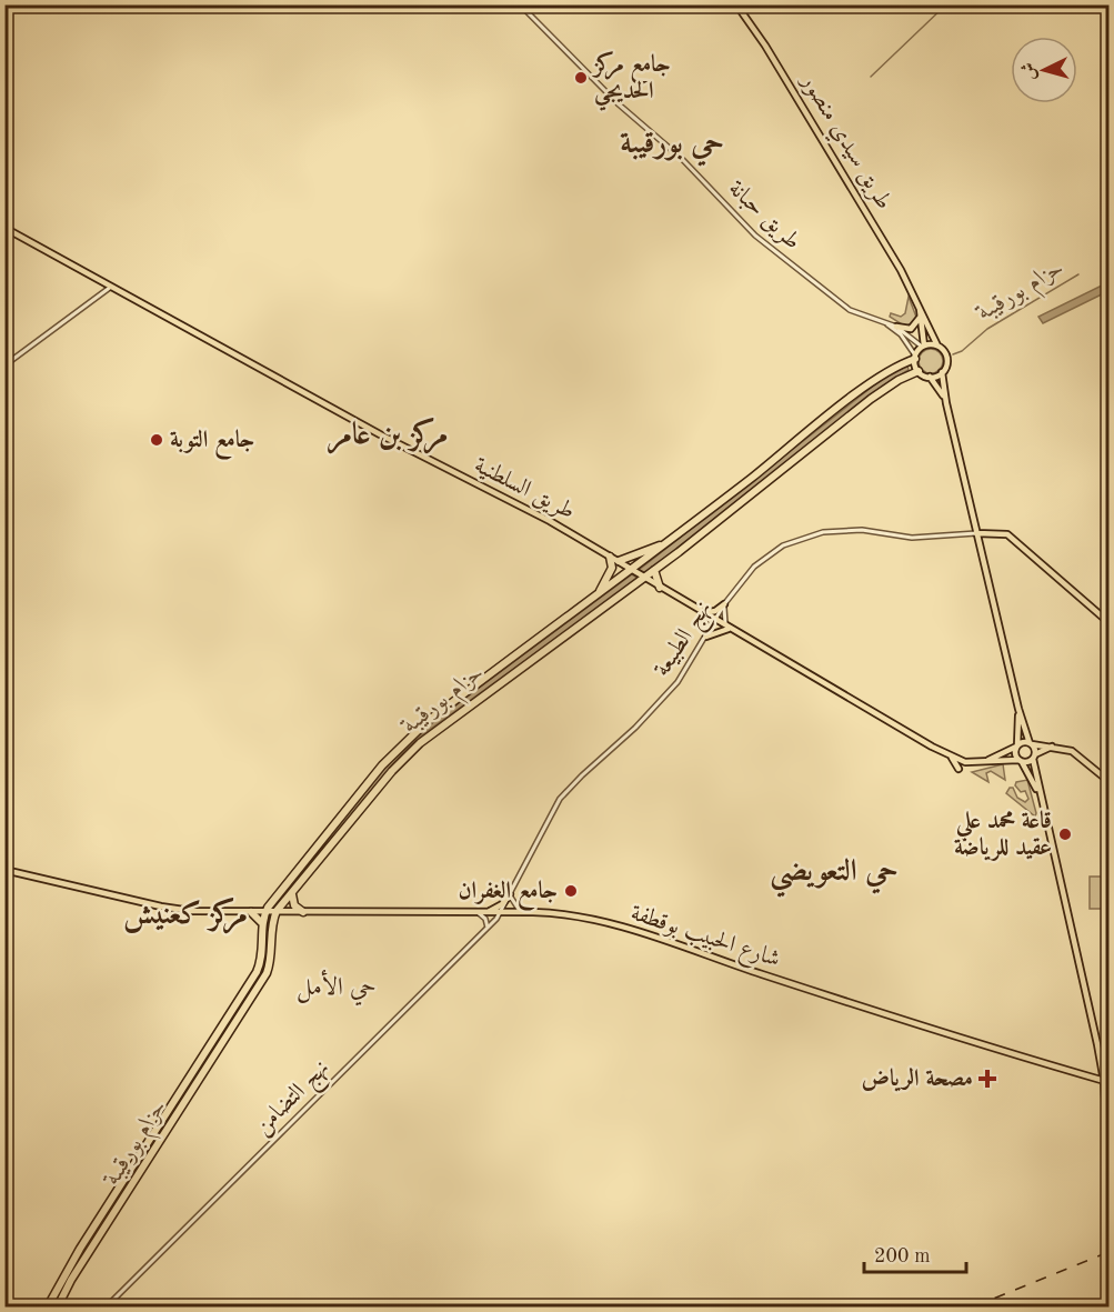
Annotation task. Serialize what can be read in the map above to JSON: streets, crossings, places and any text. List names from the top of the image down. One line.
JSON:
{"streets":{"main road":["طريق سيدي منصور","طريق السلطنية","شارع الحبيب بوقطفة"],"street":["طريق حبانة","نهج الطبيعة","نهج التضامن"]},"crossings":[["طريق سيدي منصور","طريق حبانة"],["طريق السلطنية","نهج الطبيعة"],["نهج الطبيعة","شارع الحبيب بوقطفة"],["نهج الطبيعة","نهج التضامن"],["شارع الحبيب بوقطفة","نهج التضامن"]],"districts":["حي بورقيبة","مركز بن عامر","حي التعويضي","مركز كعنيش","حي الأمل"],"water":["حزام بورقيبة"],"places":{"other":["جامع مركز الحديجي","جامع التوبة","قاعة محمد علي عقيد للرياضة","جامع الغفران"],"health":["مصحة الرياض"]},"scale_bar":"200 m","north":"left"}
